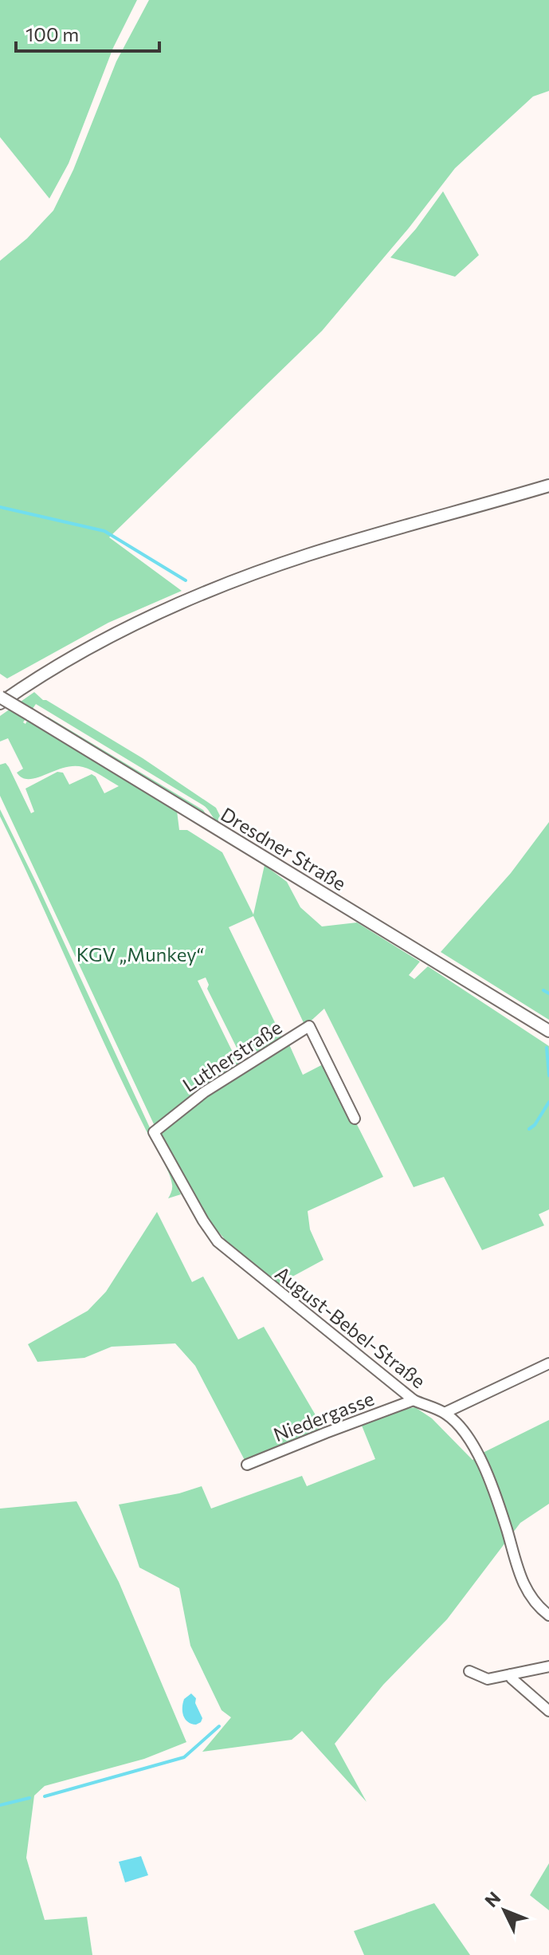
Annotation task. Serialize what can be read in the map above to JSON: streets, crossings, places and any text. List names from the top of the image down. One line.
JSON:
{"streets":{"main road":["Dresdner Straße"],"street":["Lutherstraße","August-Bebel-Straße","Niedergasse"]},"crossings":[["Lutherstraße","August-Bebel-Straße"],["August-Bebel-Straße","Niedergasse"]],"parks":["KGV „Munkey“"],"scale_bar":"100 m","north":"top left"}
